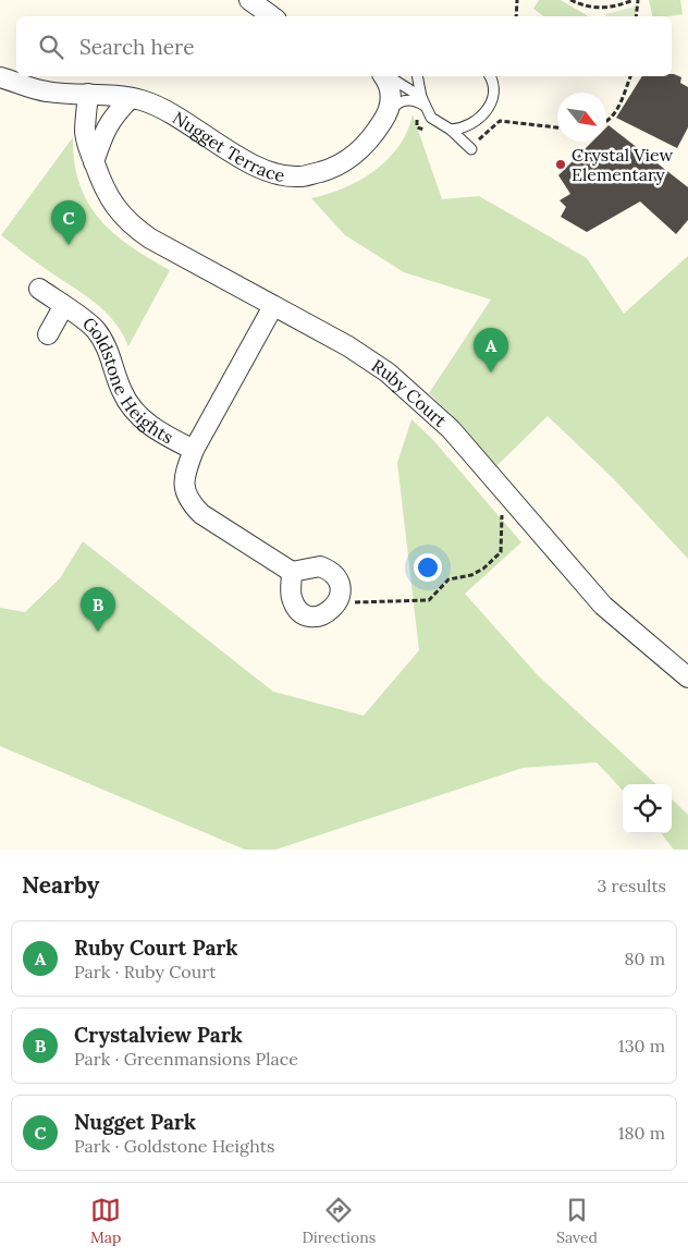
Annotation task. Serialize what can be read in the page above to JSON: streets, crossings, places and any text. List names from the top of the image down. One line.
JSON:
{"streets":{"street":["Nugget Terrace","Goldstone Heights","Ruby Court"]},"crossings":[["Nugget Terrace","Ruby Court"]],"places":["Crystal View Elementary"],"north":"bottom right","page":{"search":"Search here","pins":["C","A","B"],"heading":["Nearby","3 results"],"list":[{"mark":"A","name":"Ruby Court Park","note":"Park · Ruby Court","value":"80 m"},{"mark":"B","name":"Crystalview Park","note":"Park · Greenmansions Place","value":"130 m"},{"mark":"C","name":"Nugget Park","note":"Park · Goldstone Heights","value":"180 m"}],"nav":["Map","Directions","Saved"]}}
